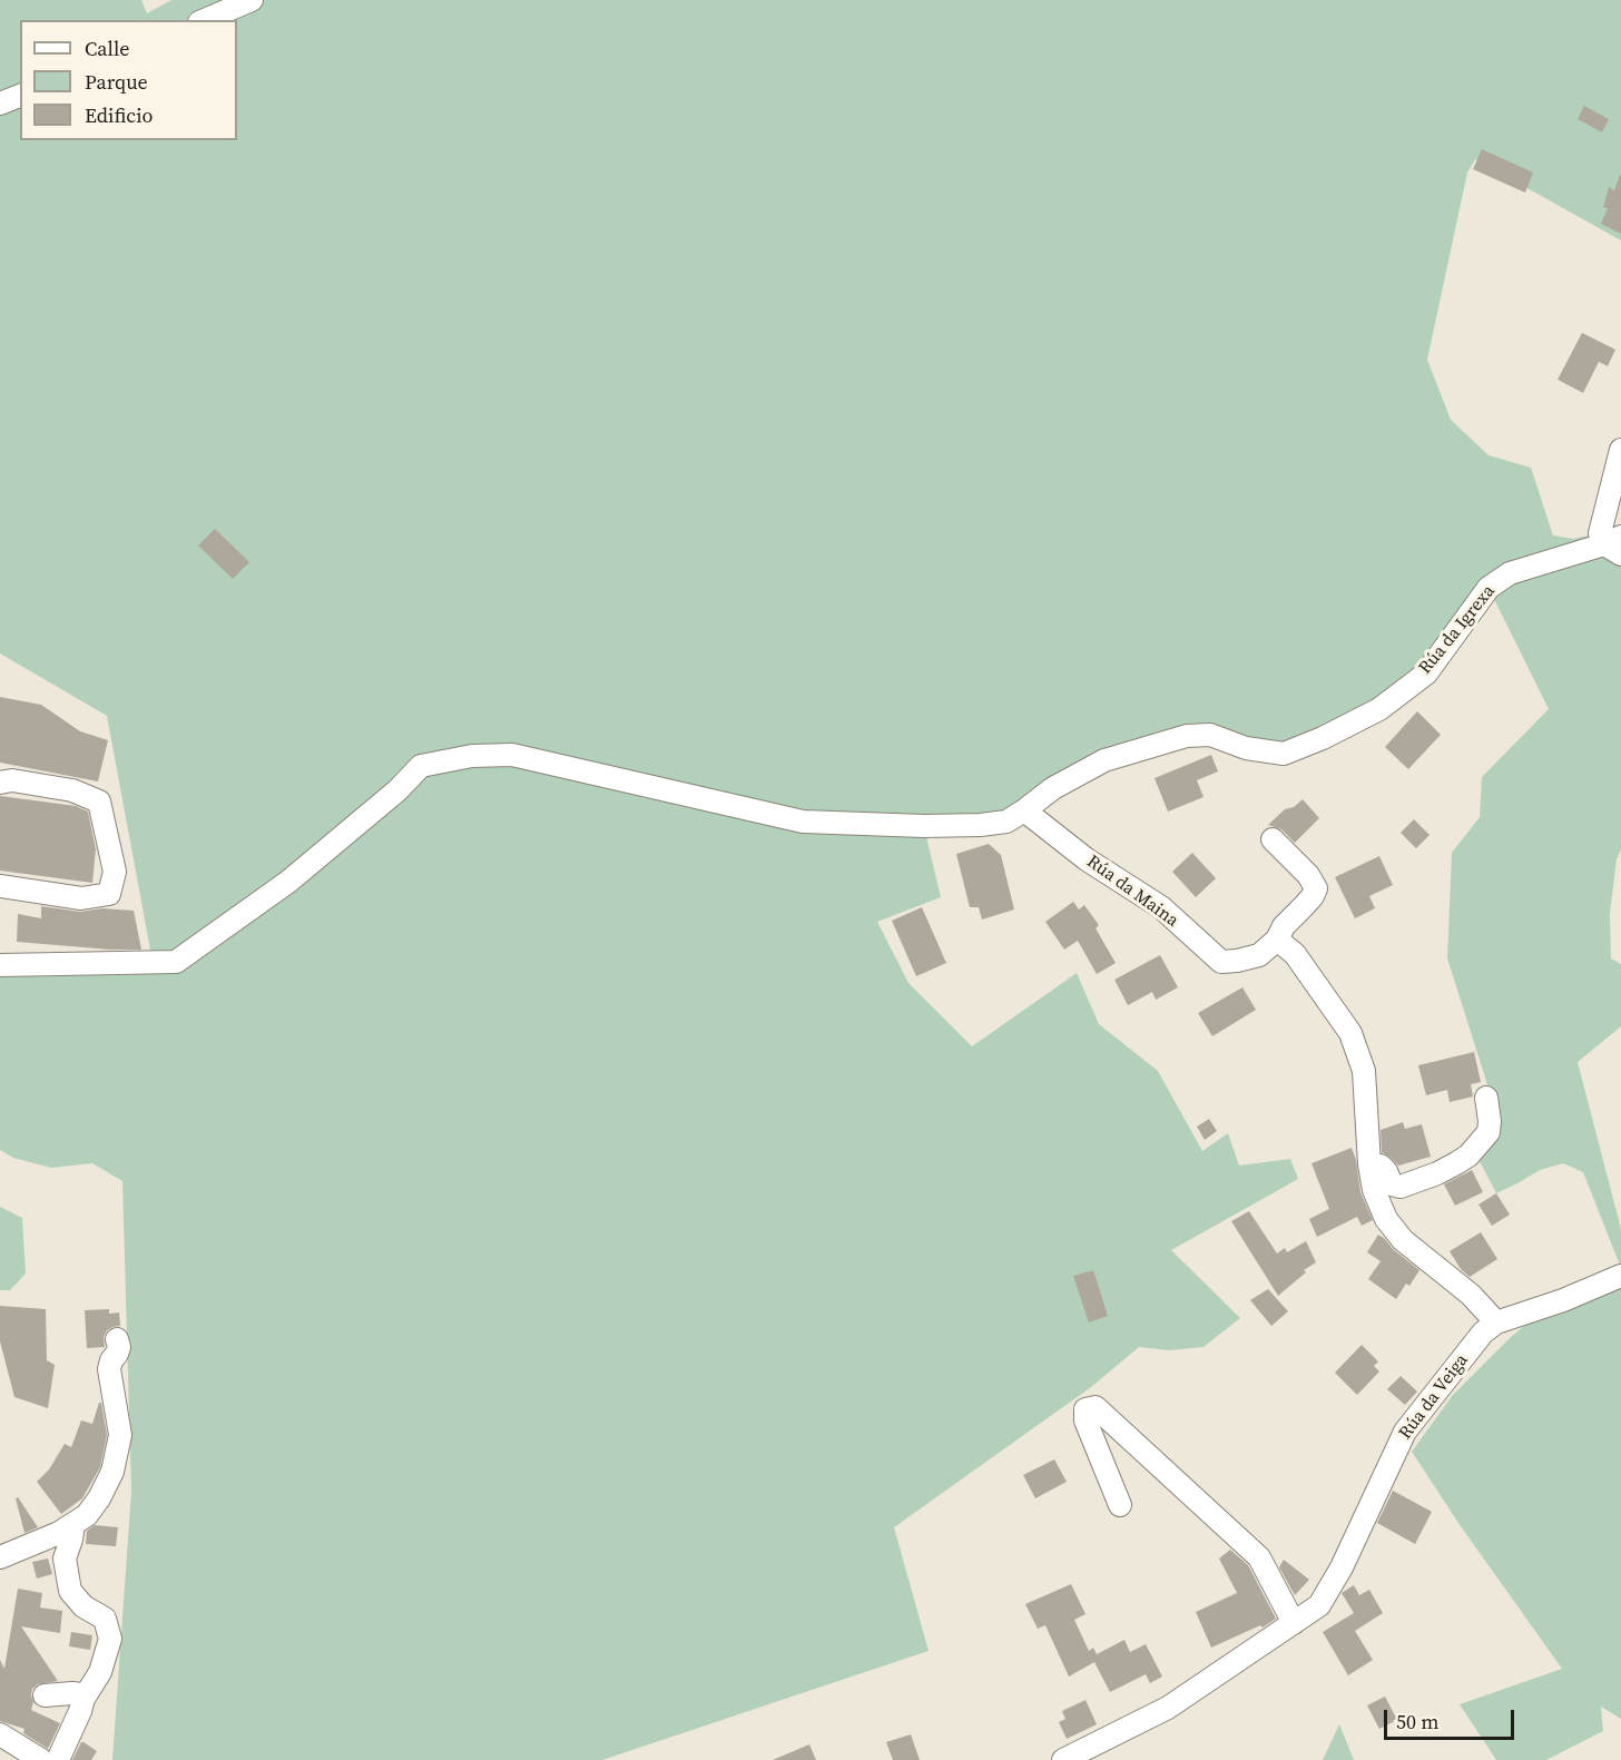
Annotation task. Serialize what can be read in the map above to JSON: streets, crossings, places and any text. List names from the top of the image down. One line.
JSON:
{"streets":{"street":["Rúa da Igrexa","Rúa da Maina","Rúa da Veiga"]},"crossings":[["Rúa da Igrexa","Rúa da Maina"]],"legend":["Calle","Parque","Edificio"],"scale_bar":"50 m"}
